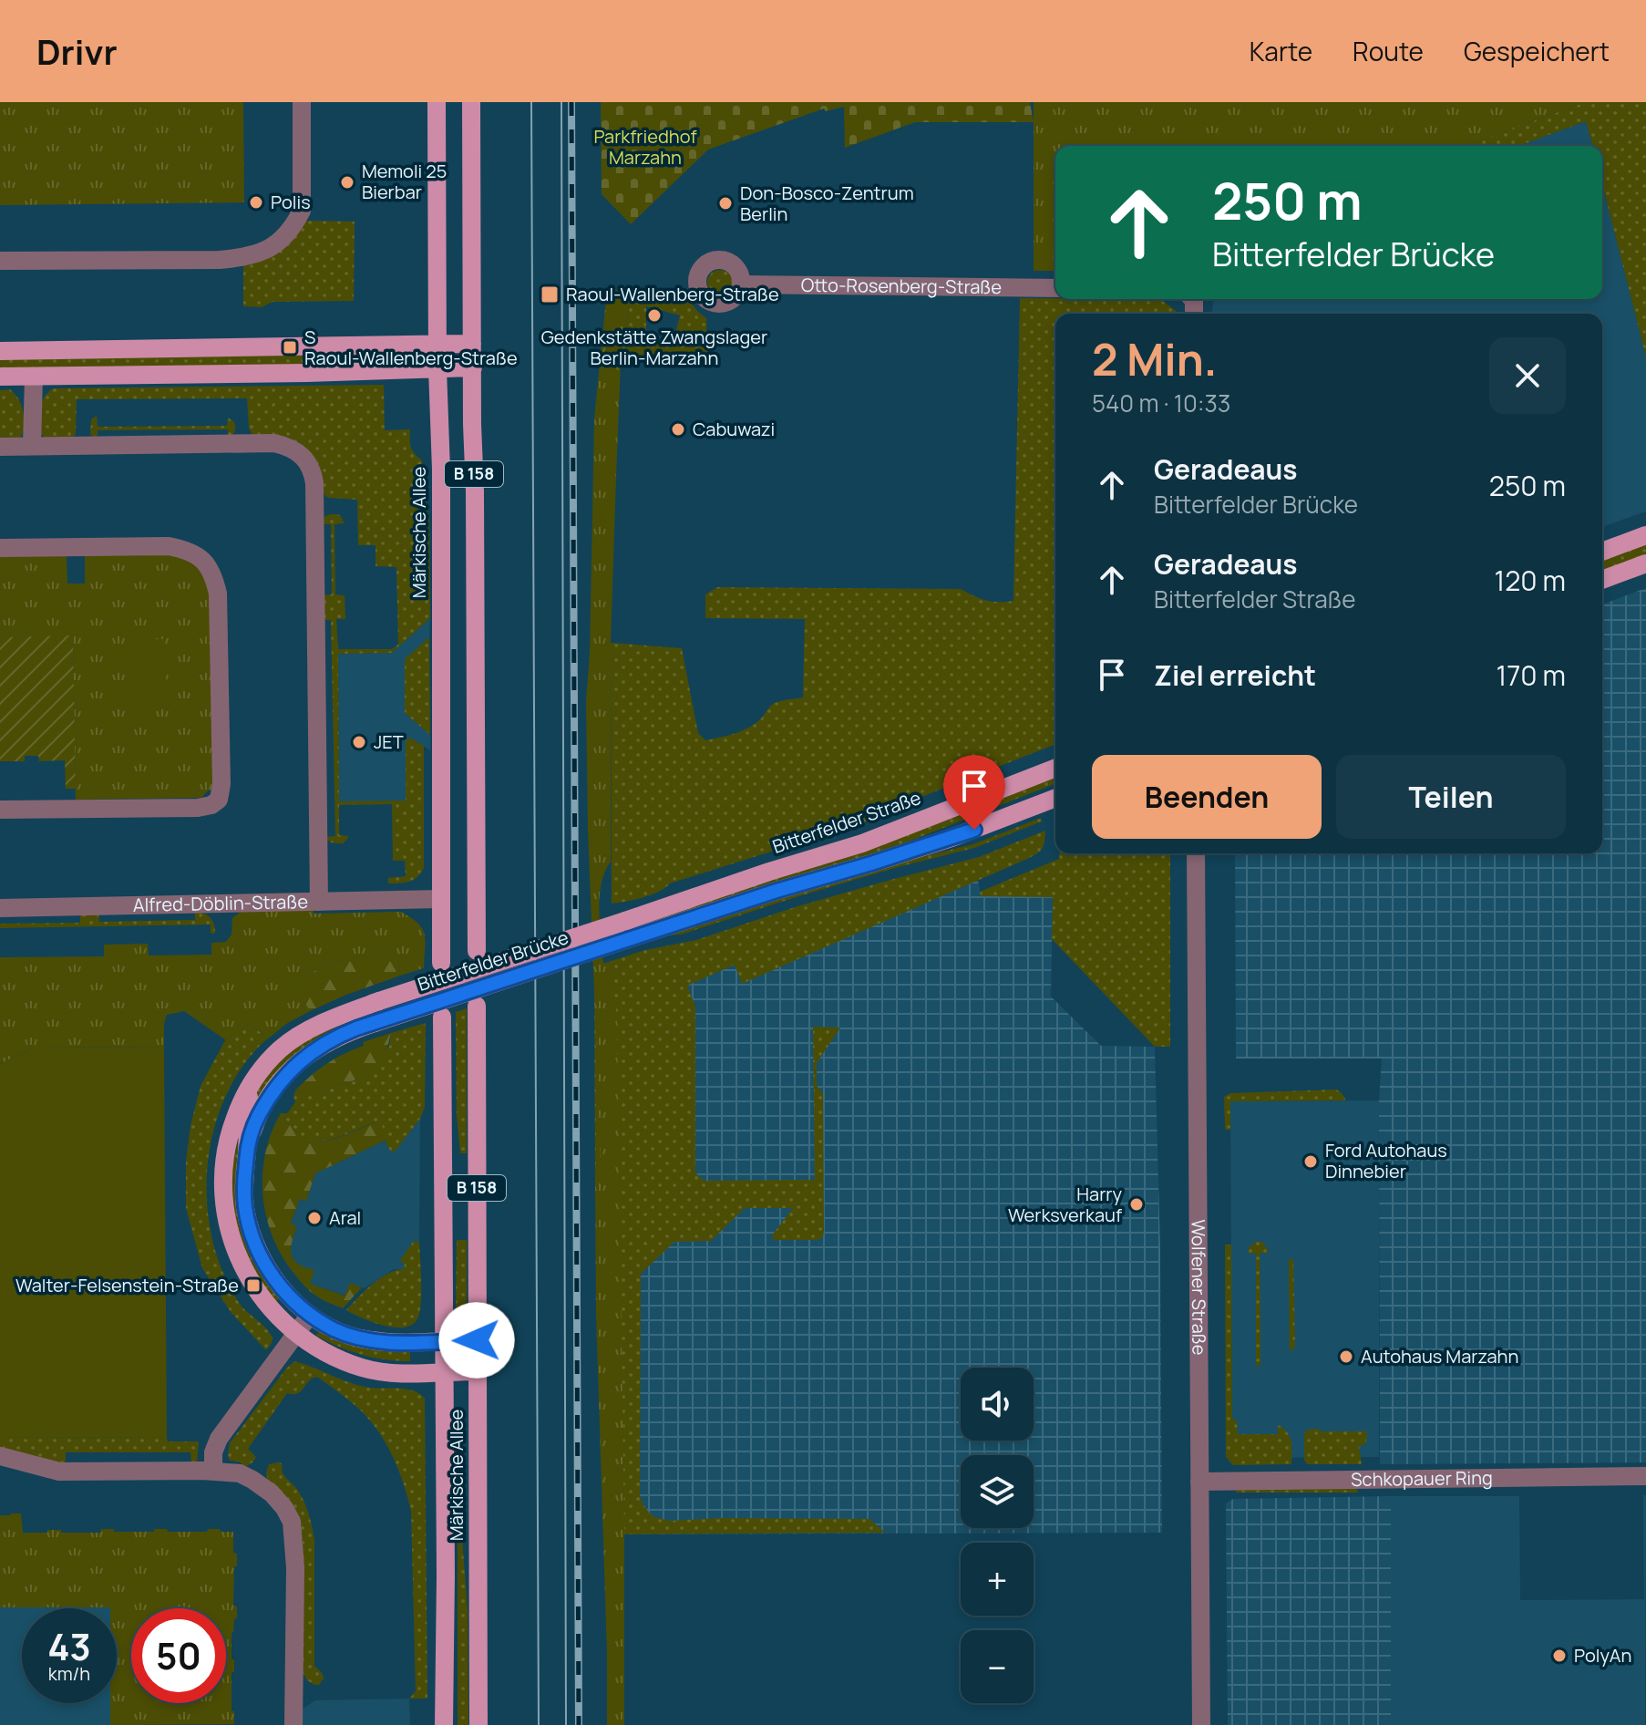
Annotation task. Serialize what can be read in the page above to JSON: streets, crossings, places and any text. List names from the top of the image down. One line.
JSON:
{"streets":{"main road":["B 158","Märkische Allee","Bitterfelder Straße","Bitterfelder Brücke"],"street":["Otto-Rosenberg-Straße","Alfred-Döblin-Straße","Wolfener Straße","Schkopauer Ring"]},"crossings":[["B 158","Märkische Allee"],["Märkische Allee","Alfred-Döblin-Straße"],["Bitterfelder Straße","Bitterfelder Brücke"],["Wolfener Straße","Schkopauer Ring"]],"parks":["Parkfriedhof Marzahn"],"places":{"other":["Memoli 25 Bierbar","Polis","Don-Bosco-Zentrum Berlin","Gedenkstätte Zwangslager Berlin-Marzahn","Cabuwazi","JET","Ford Autohaus Dinnebier","Harry Werksverkauf","Aral","Autohaus Marzahn","PolyAn"],"transit":["Raoul-Wallenberg-Straße","S Raoul-Wallenberg-Straße","Walter-Felsenstein-Straße"]},"page":{"header":"Drivr","nav":["Karte","Route","Gespeichert"],"turn":["250 m","Bitterfelder Brücke"],"heading":["2 Min.","540 m · 10:33"],"list":[{"name":"Geradeaus","note":"Bitterfelder Brücke","value":"250 m"},{"name":"Geradeaus","note":"Bitterfelder Straße","value":"120 m"},{"name":"Ziel erreicht","value":"170 m"}],"buttons":["Beenden","Teilen"],"map_buttons":["+","−"],"speed":"43 km/h","limit":"50"}}
